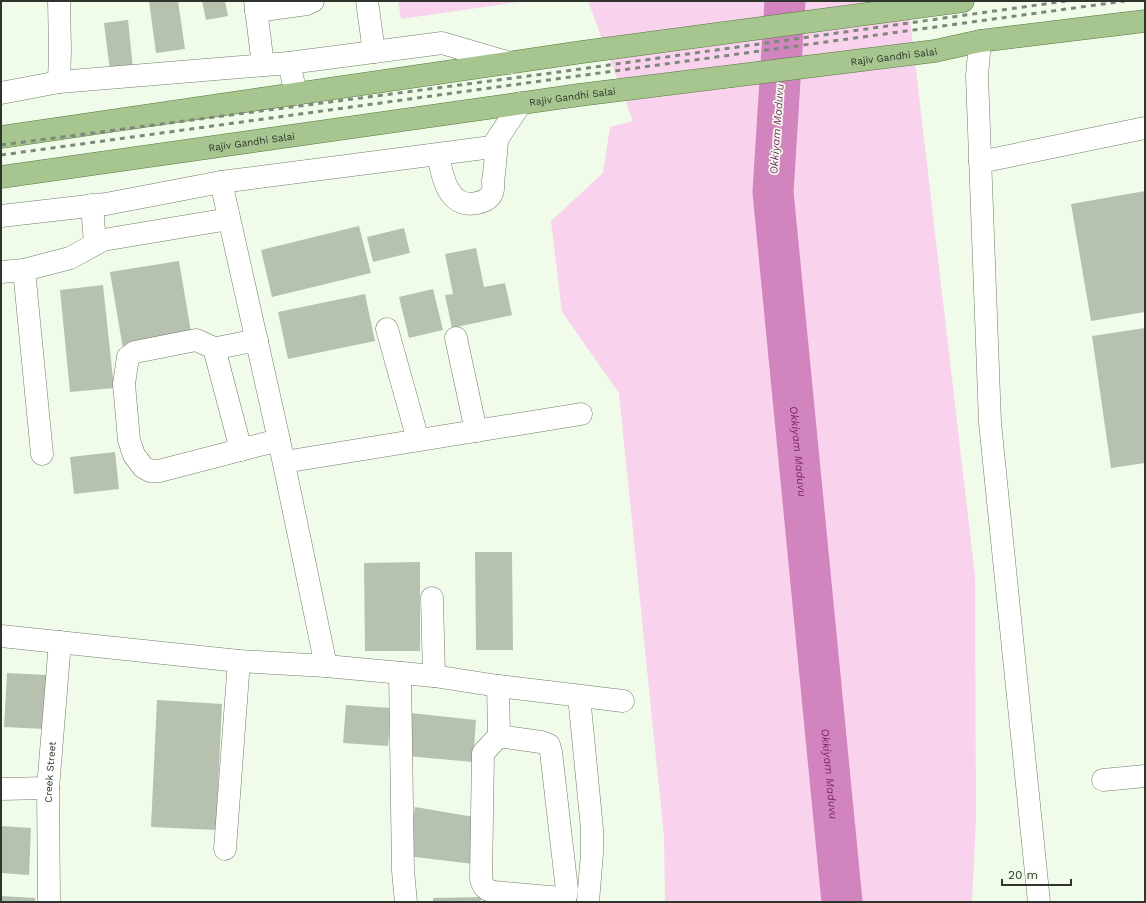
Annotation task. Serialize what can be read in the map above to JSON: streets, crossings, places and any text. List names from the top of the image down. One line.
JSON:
{"streets":{"main road":["Rajiv Gandhi Salai"],"street":["Creek Street"]},"water":["Okkiyam Maduvu"],"scale_bar":"20 m"}
